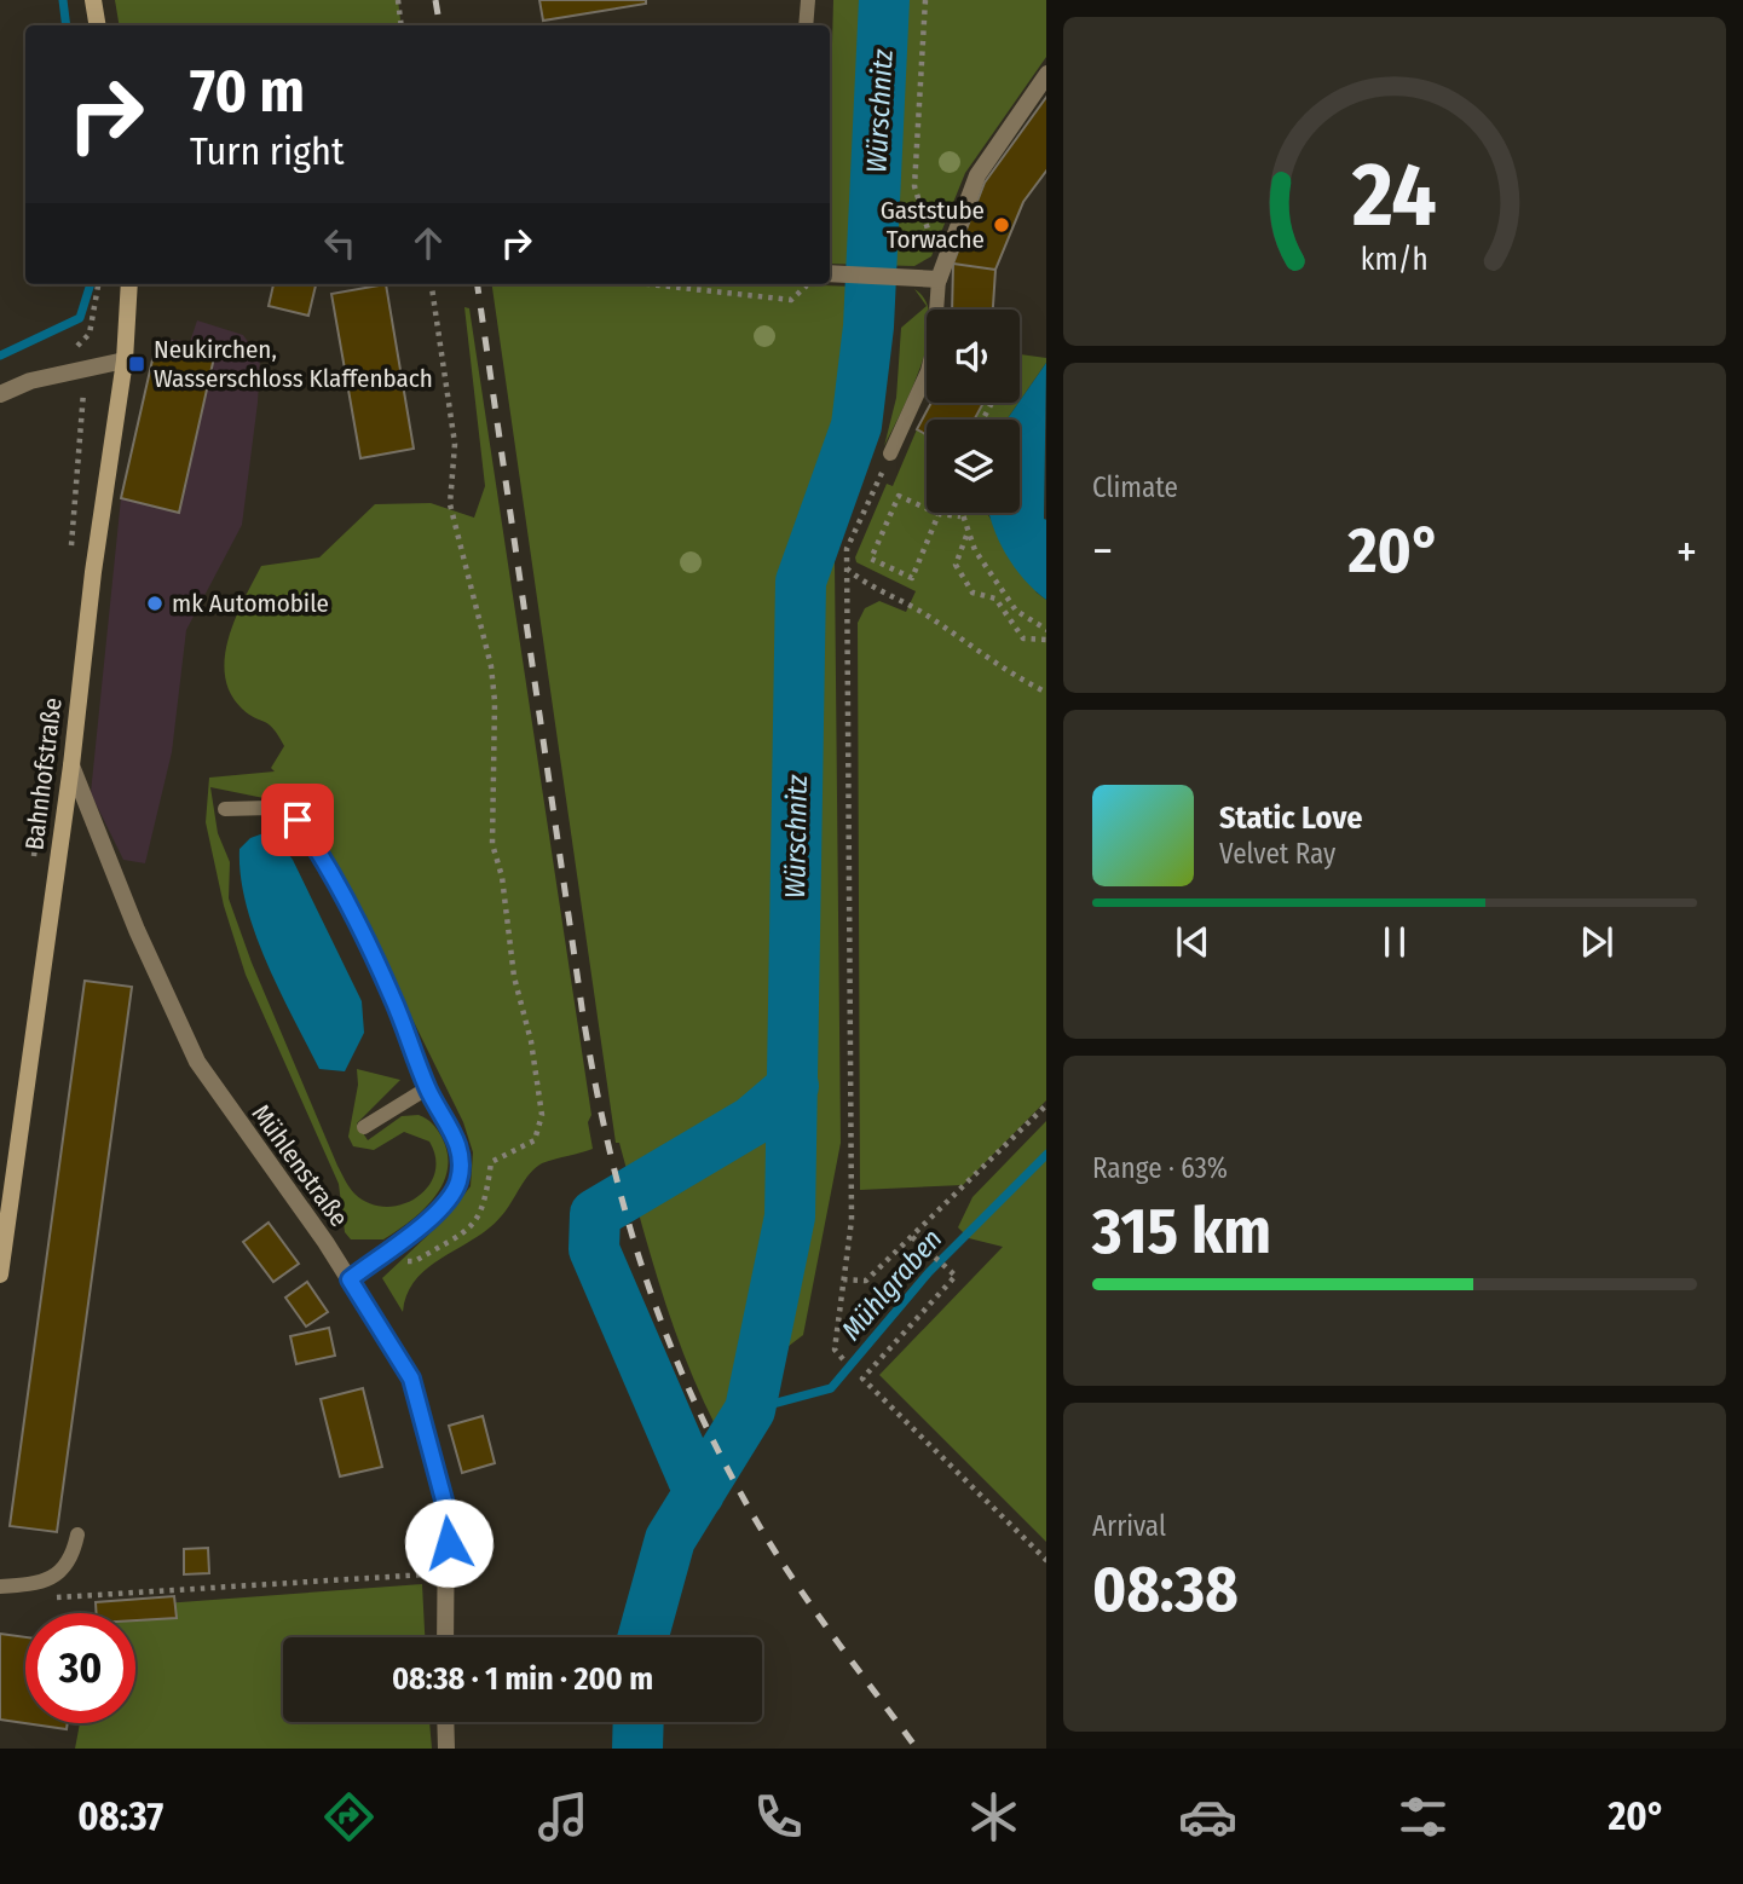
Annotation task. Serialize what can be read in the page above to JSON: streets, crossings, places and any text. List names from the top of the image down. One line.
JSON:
{"streets":{"main road":["Bahnhofstraße"],"street":["Mühlenstraße"]},"crossings":[["Bahnhofstraße","Mühlenstraße"]],"water":["Würschnitz","Mühlgraben"],"places":{"other":["Gaststube Torwache","mk Automobile"],"transit":["Neukirchen, Wasserschloss Klaffenbach"]},"page":{"turn":["70 m","Turn right"],"tile":["Climate",["Range · 63%","315 km"],["Arrival","08:38"]],"heat":["−","20°","+"],"song":["Static Love","Velvet Ray"],"limit":"30","trip":"08:38 · 1 min · 200 m","tabs":["08:37","20°"],"gauge":["24","km/h"]}}
